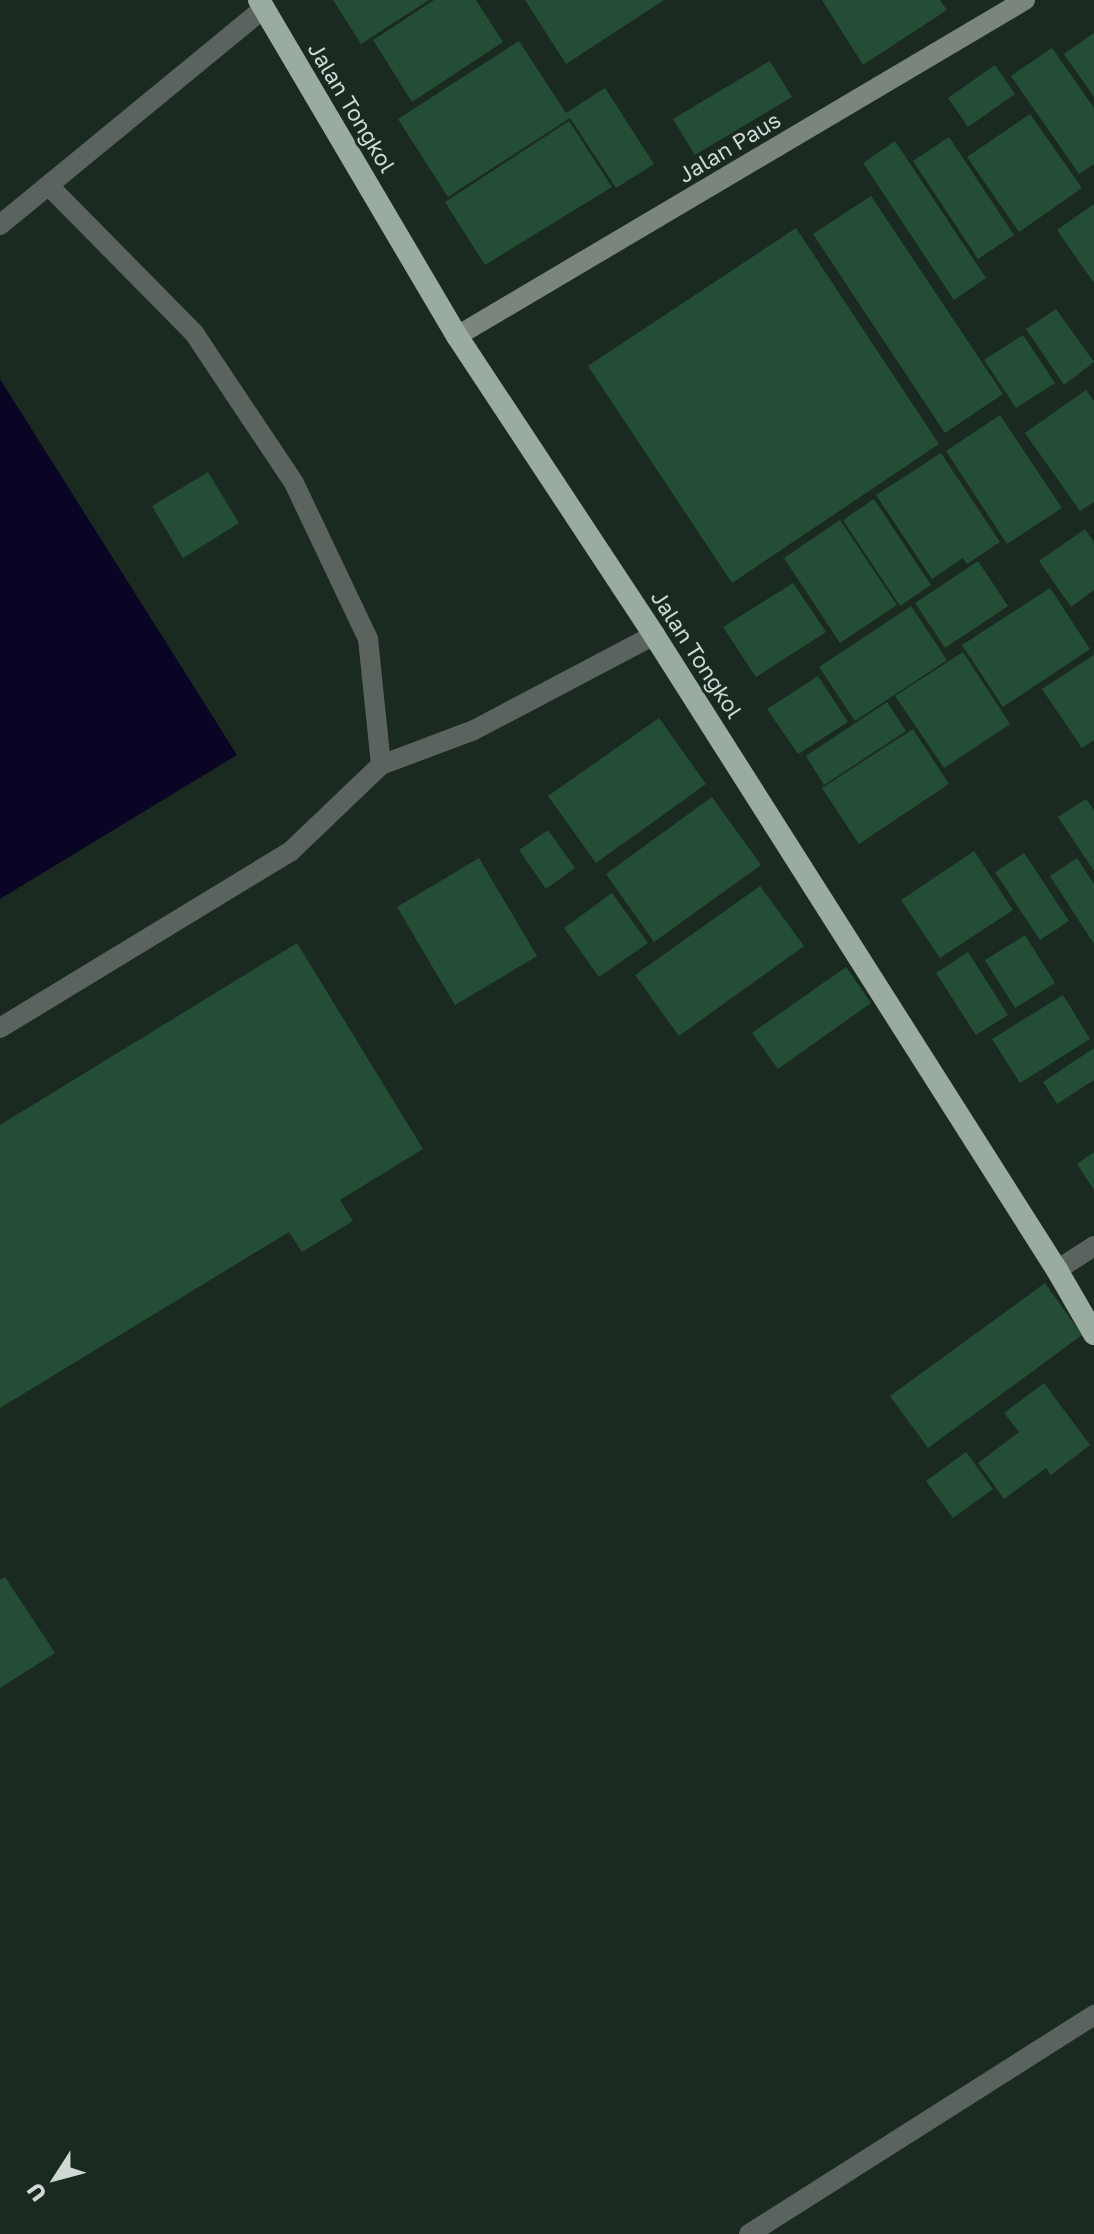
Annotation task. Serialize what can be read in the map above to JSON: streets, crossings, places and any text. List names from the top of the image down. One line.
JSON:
{"streets":{"highway":["Jalan Tongkol"],"main road":["Jalan Paus"]},"crossings":[["Jalan Tongkol","Jalan Paus"]],"north":"bottom left"}
